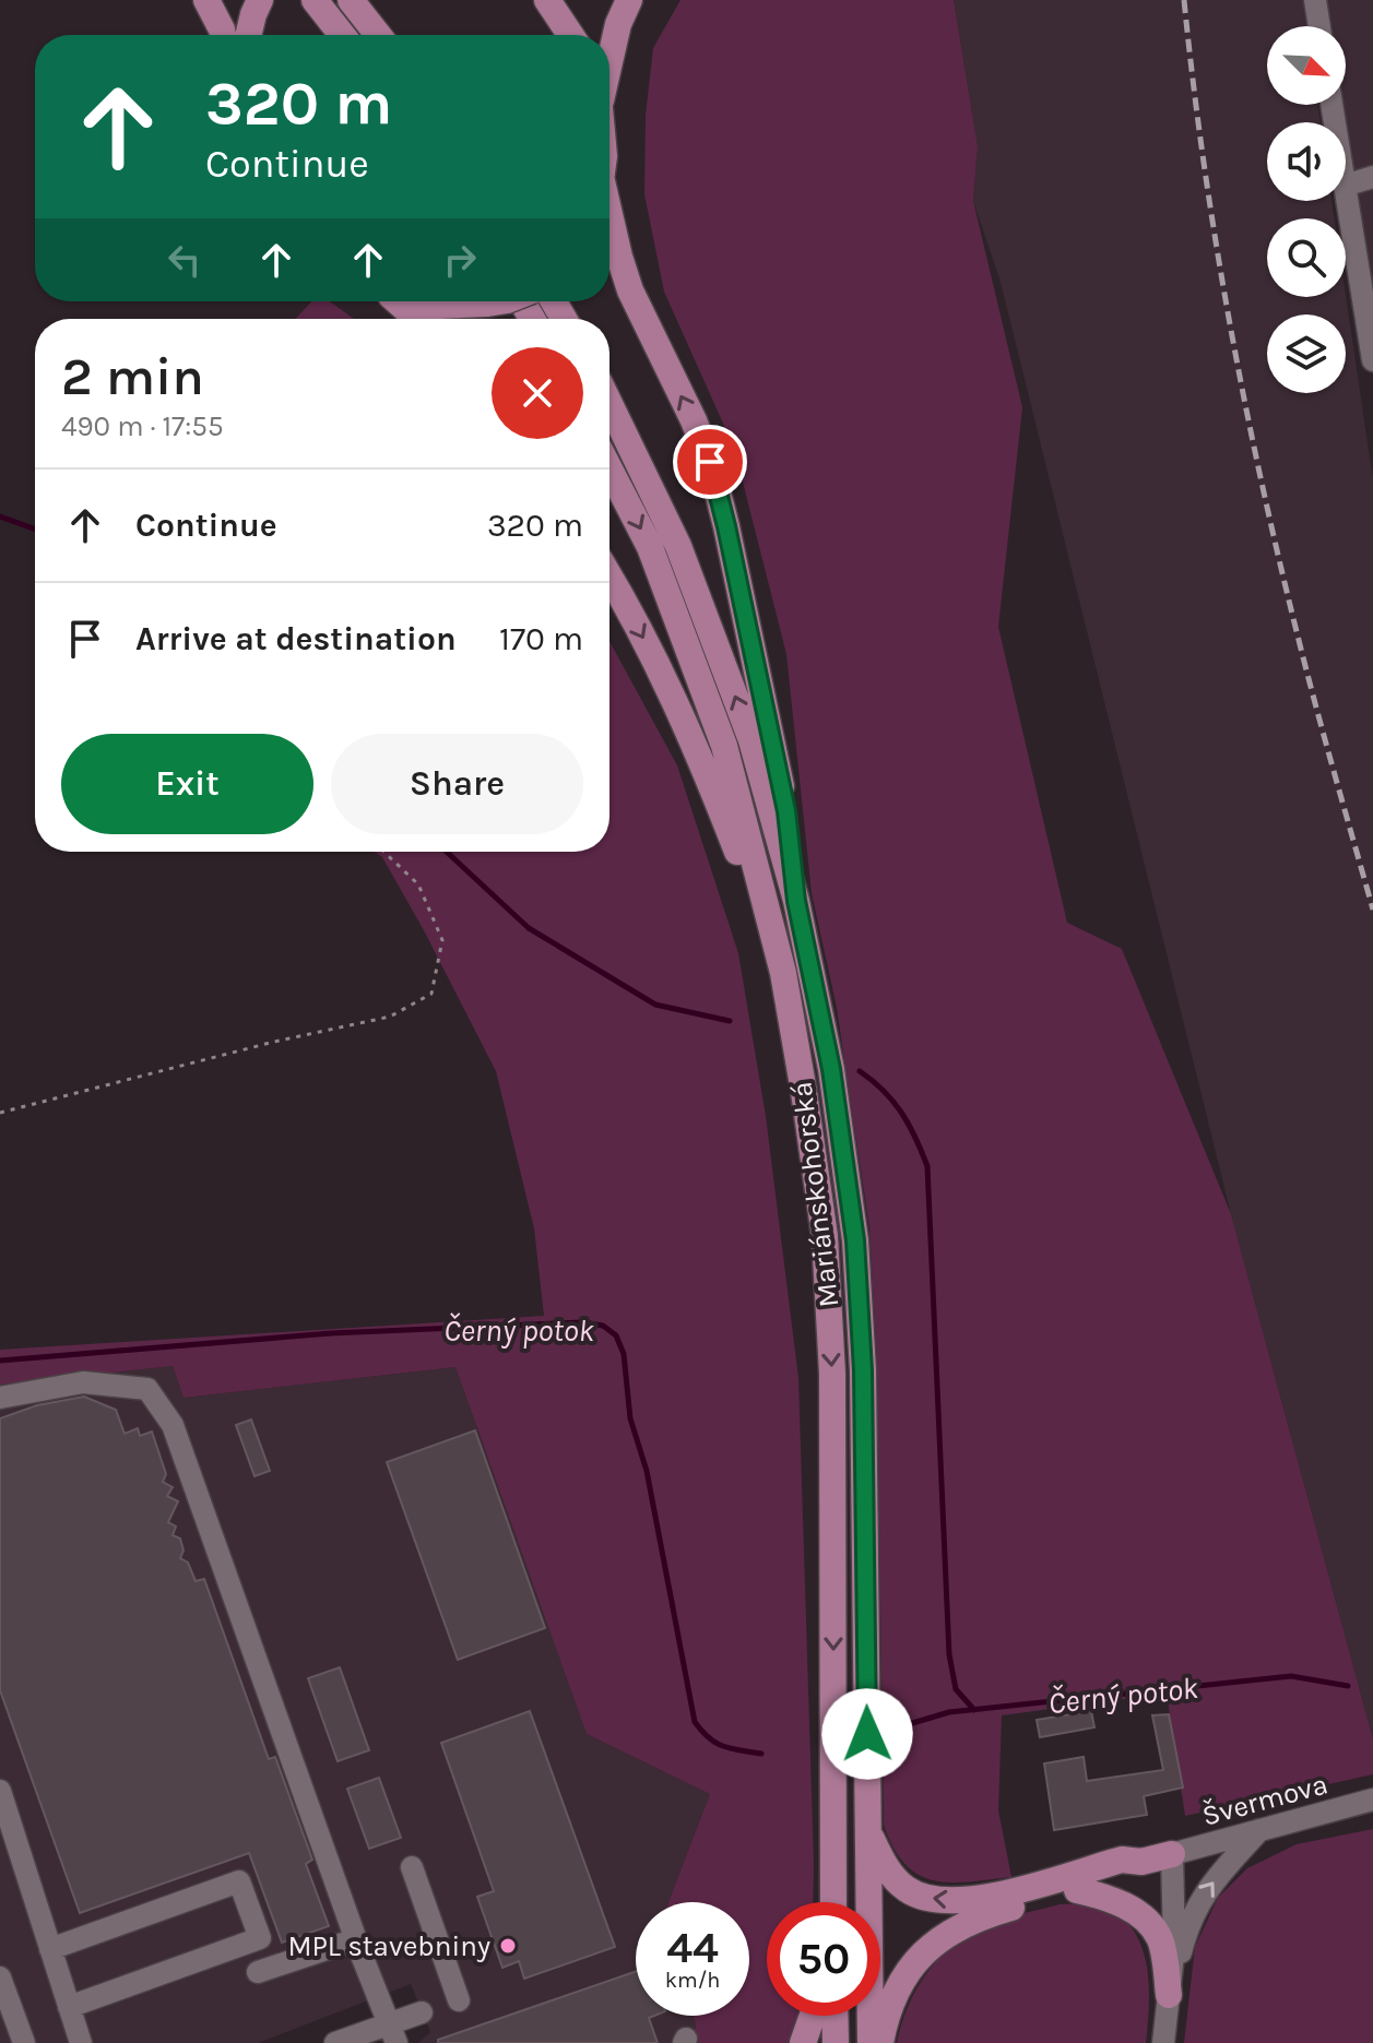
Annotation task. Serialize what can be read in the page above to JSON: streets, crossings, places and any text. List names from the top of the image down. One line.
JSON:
{"streets":{"main road":["Mariánskohorská"],"street":["Švermova"]},"water":["Černý potok"],"places":["MPL stavebniny"],"north":"bottom right","page":{"turn":["320 m","Continue"],"heading":["2 min","490 m · 17:55"],"list":[{"name":"Continue","value":"320 m"},{"name":"Arrive at destination","value":"170 m"}],"buttons":["Exit","Share"],"speed":"44 km/h","limit":"50"}}
